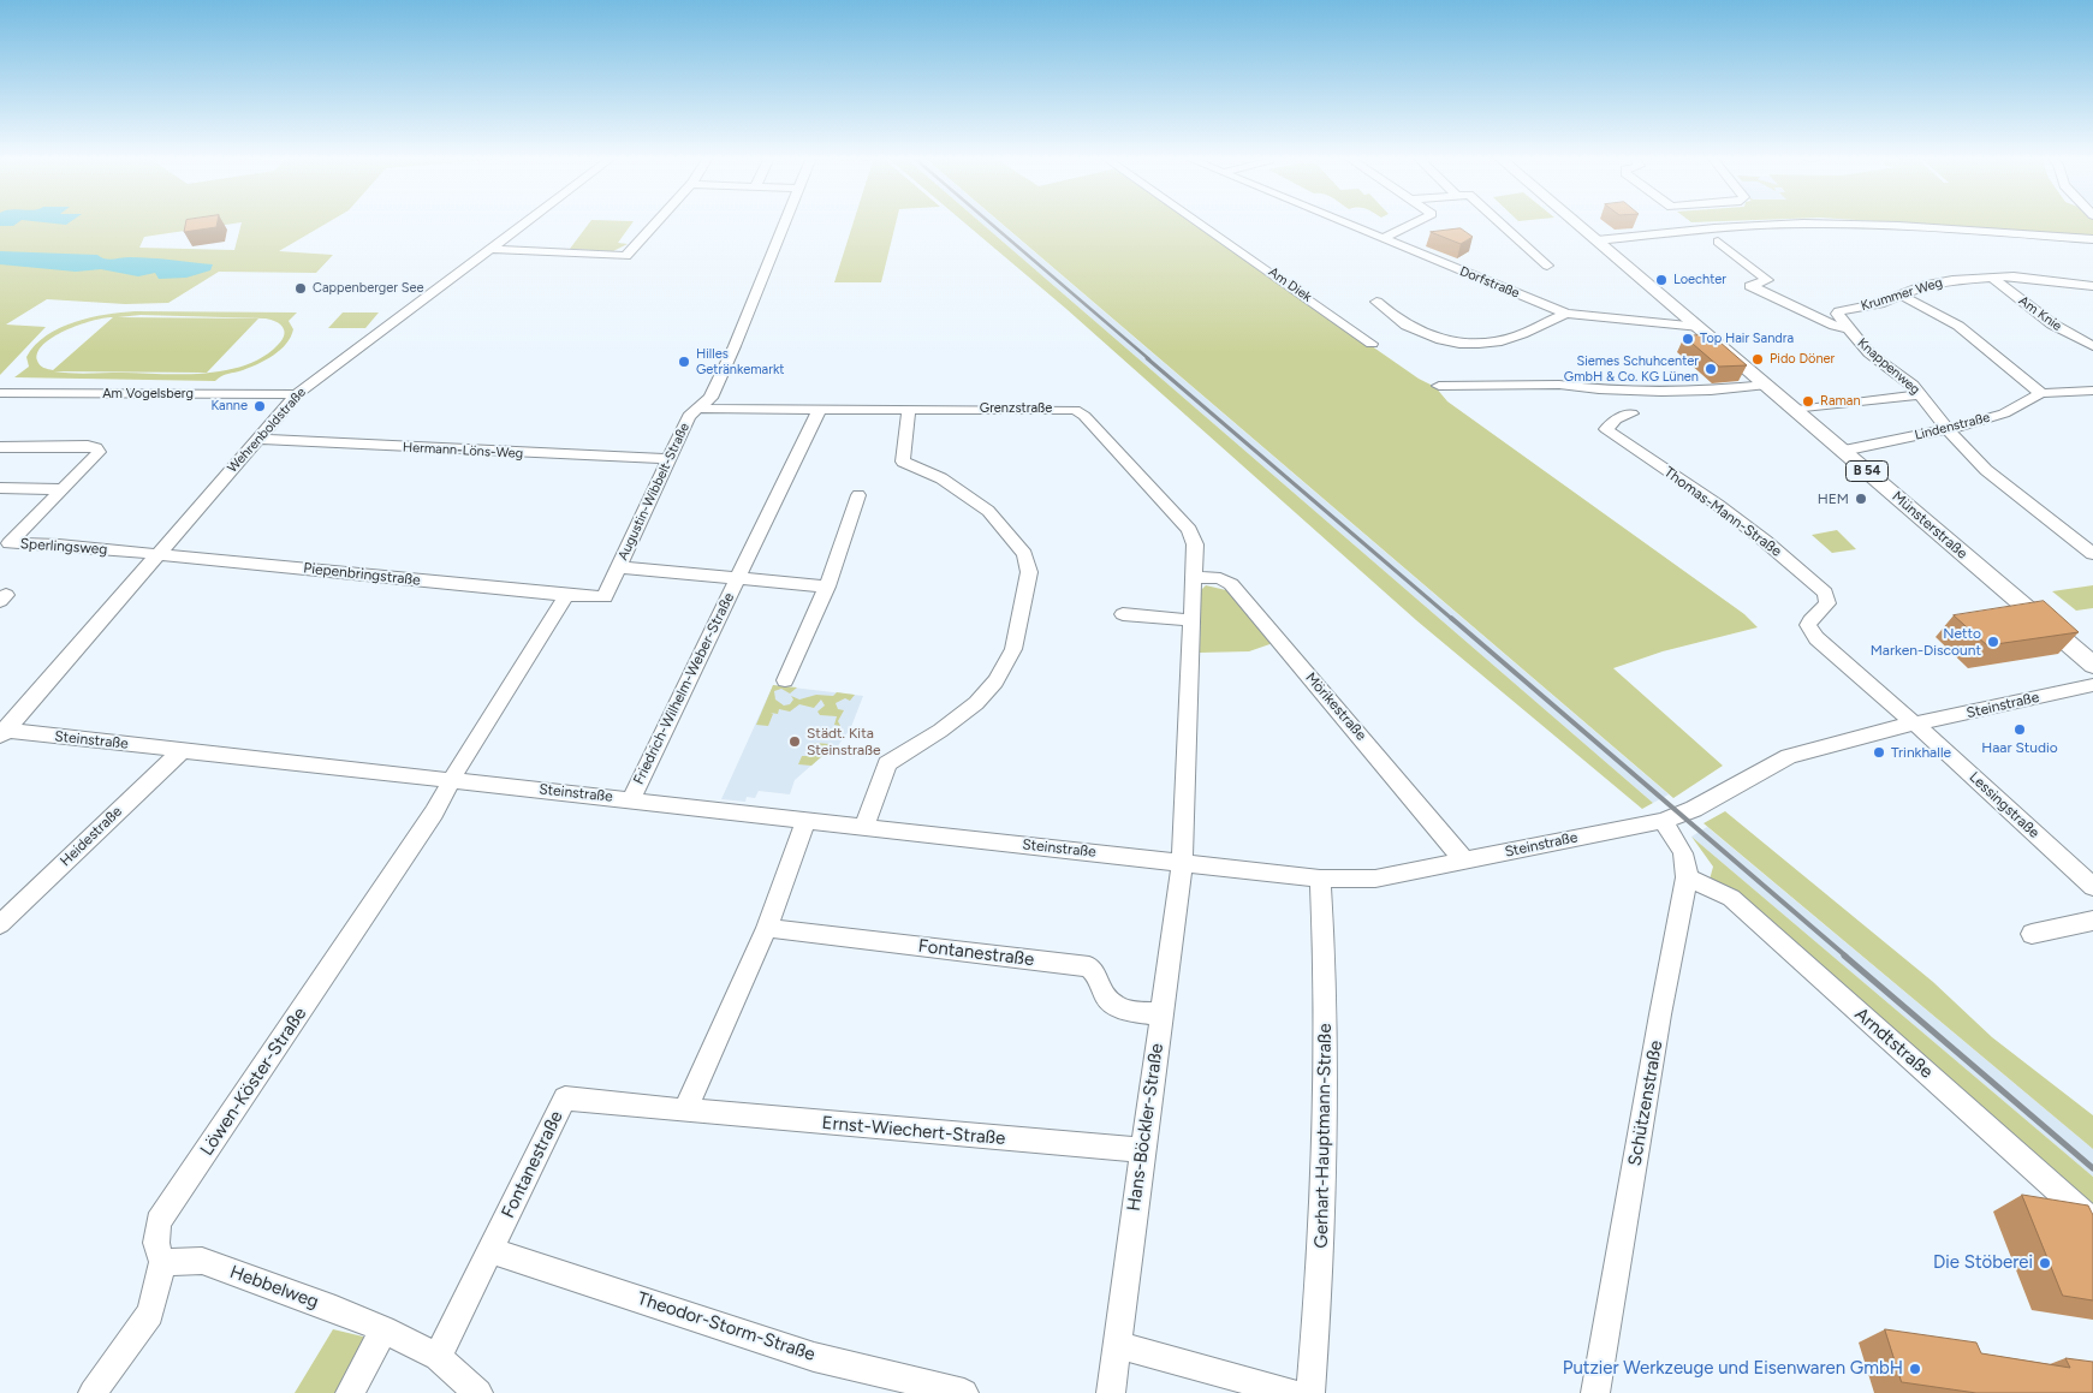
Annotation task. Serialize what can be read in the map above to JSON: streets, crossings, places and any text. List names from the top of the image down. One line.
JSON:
{"streets":{"main road":["B 54","Münsterstraße"],"street":["Dorfstraße","Am Diek","Krummer Weg","Am Knie","Knappenweg","Am Vogelsberg","Grenzstraße","Lindenstraße","Wehrenboldstraße","Hermann-Löns-Weg","Augustin-Wibbelt-Straße","Thomas-Mann-Straße","Sperlingsweg","Piepenbringstraße","Friedrich-Wilhelm-Weber-Straße","Steinstraße","Mörikestraße","Lessingstraße","Heidestraße","Fontanestraße","Arndtstraße","Löwen-Köster-Straße","Schützenstraße","Hans-Böckler-Straße","Ernst-Wiechert-Straße","Gerhart-Hauptmann-Straße","Hebbelweg","Theodor-Storm-Straße"]},"crossings":[["Dorfstraße","Münsterstraße"],["Krummer Weg","Am Knie"],["Krummer Weg","Knappenweg"],["Knappenweg","Lindenstraße"],["Am Vogelsberg","Wehrenboldstraße"],["Grenzstraße","Augustin-Wibbelt-Straße"],["Grenzstraße","Friedrich-Wilhelm-Weber-Straße"],["Grenzstraße","Steinstraße"],["Grenzstraße","Mörikestraße"],["Grenzstraße","Hans-Böckler-Straße"],["Lindenstraße","Münsterstraße"],["Wehrenboldstraße","Hermann-Löns-Weg"],["Wehrenboldstraße","Sperlingsweg"],["Wehrenboldstraße","Piepenbringstraße"],["Wehrenboldstraße","Steinstraße"],["Hermann-Löns-Weg","Augustin-Wibbelt-Straße"],["Augustin-Wibbelt-Straße","Piepenbringstraße"],["Augustin-Wibbelt-Straße","Friedrich-Wilhelm-Weber-Straße"],["Thomas-Mann-Straße","Steinstraße"],["Thomas-Mann-Straße","Lessingstraße"],["Sperlingsweg","Piepenbringstraße"],["Friedrich-Wilhelm-Weber-Straße","Steinstraße"],["Steinstraße","Mörikestraße"],["Steinstraße","Lessingstraße"],["Steinstraße","Heidestraße"],["Steinstraße","Löwen-Köster-Straße"],["Steinstraße","Schützenstraße"],["Steinstraße","Hans-Böckler-Straße"],["Steinstraße","Gerhart-Hauptmann-Straße"],["Fontanestraße","Hans-Böckler-Straße"],["Fontanestraße","Ernst-Wiechert-Straße"],["Fontanestraße","Hebbelweg"],["Fontanestraße","Theodor-Storm-Straße"],["Arndtstraße","Schützenstraße"],["Löwen-Köster-Straße","Hebbelweg"],["Hans-Böckler-Straße","Ernst-Wiechert-Straße"]],"places":["Loechter","Cappenberger See","Top Hair Sandra","Pido Döner","Hilles Getränkemarkt","Siemes Schuhcenter GmbH & Co. KG Lünen","Raman","Kanne","HEM","Netto Marken-Discount","Haar Studio","Städt. Kita Steinstraße","Trinkhalle","Die Stöberei","Putzier Werkzeuge und Eisenwaren GmbH"]}
